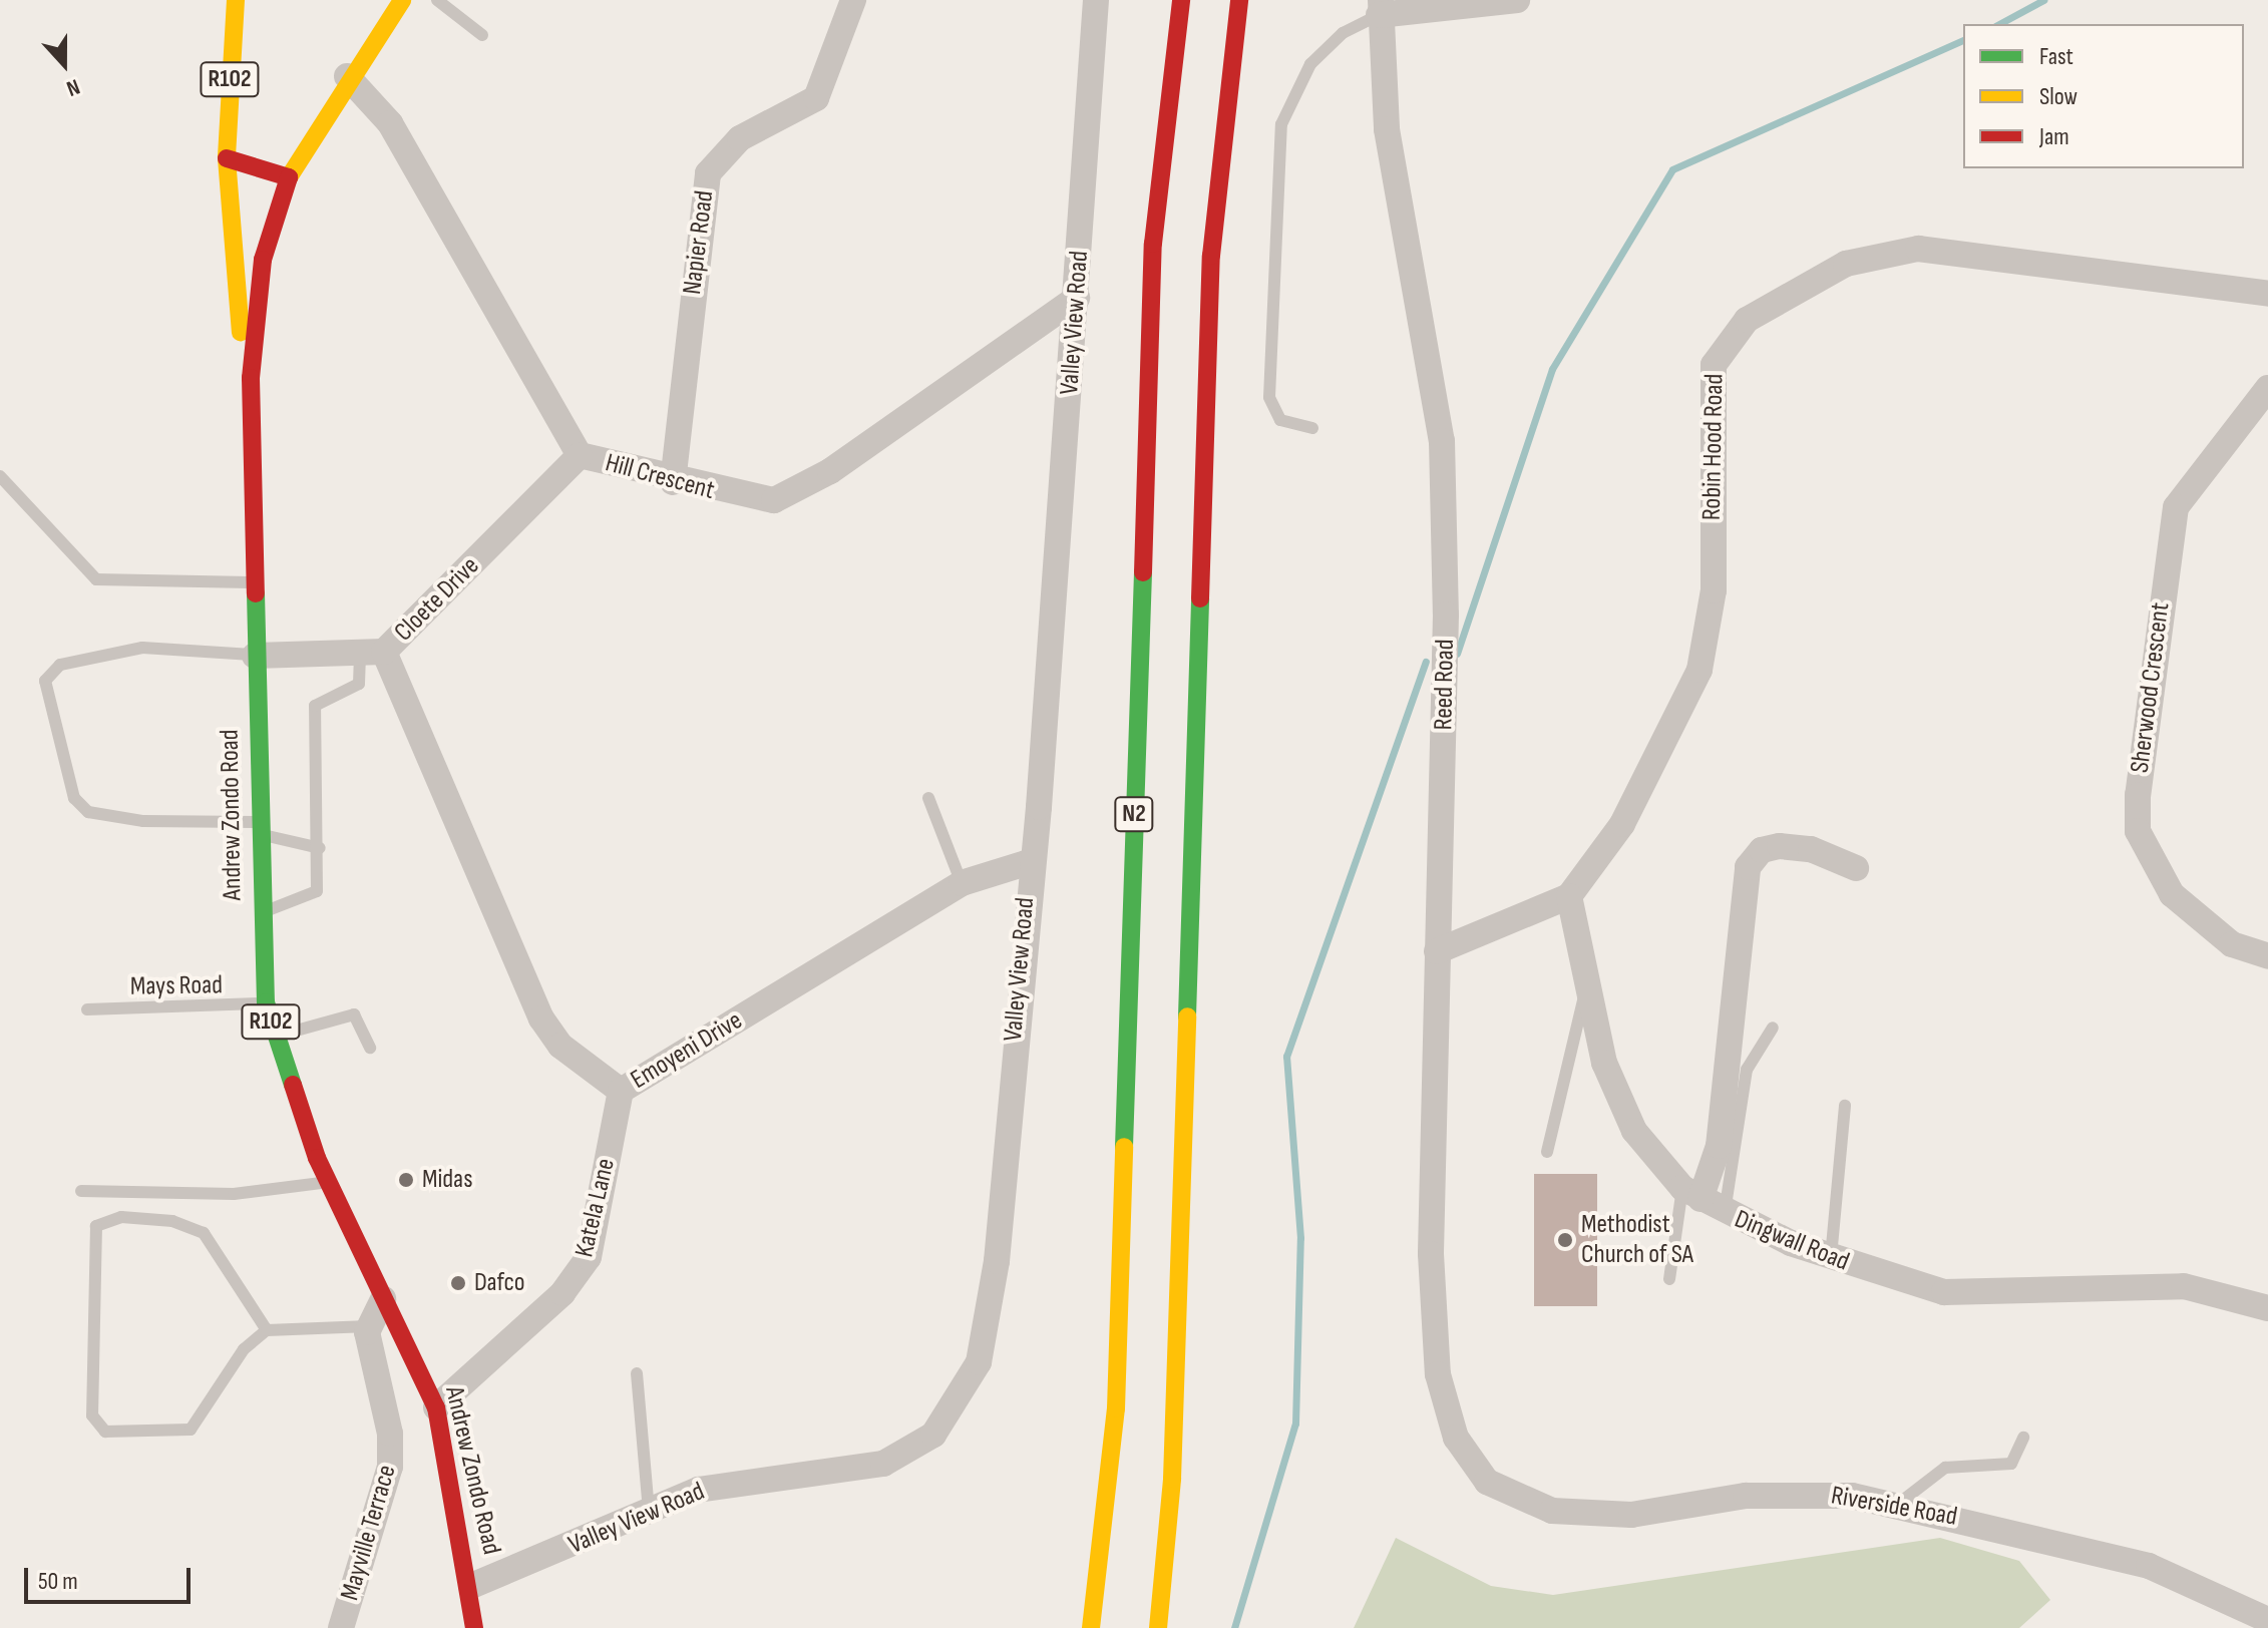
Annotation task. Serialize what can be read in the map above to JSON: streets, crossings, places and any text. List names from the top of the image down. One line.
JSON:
{"streets":{"main road":["R102","N2","Andrew Zondo Road"],"street":["Napier Road","Valley View Road","Robin Hood Road","Hill Crescent","Cloete Drive","Reed Road","Sherwood Crescent","Emoyeni Drive","Katela Lane","Dingwall Road","Riverside Road","Mayville Terrace"],"lane":["Mays Road"]},"crossings":[["Napier Road","Hill Crescent"],["Valley View Road","Hill Crescent"],["Valley View Road","Andrew Zondo Road"],["Valley View Road","Emoyeni Drive"],["Robin Hood Road","Dingwall Road"],["Hill Crescent","Cloete Drive"],["Hill Crescent","Andrew Zondo Road"],["Cloete Drive","Andrew Zondo Road"],["Cloete Drive","Emoyeni Drive"],["Reed Road","Riverside Road"],["Andrew Zondo Road","Mays Road"],["Andrew Zondo Road","Katela Lane"],["Emoyeni Drive","Katela Lane"]],"places":["Midas","Methodist Church of SA","Dafco"],"legend":["Fast","Slow","Jam"],"scale_bar":"50 m","north":"bottom"}
